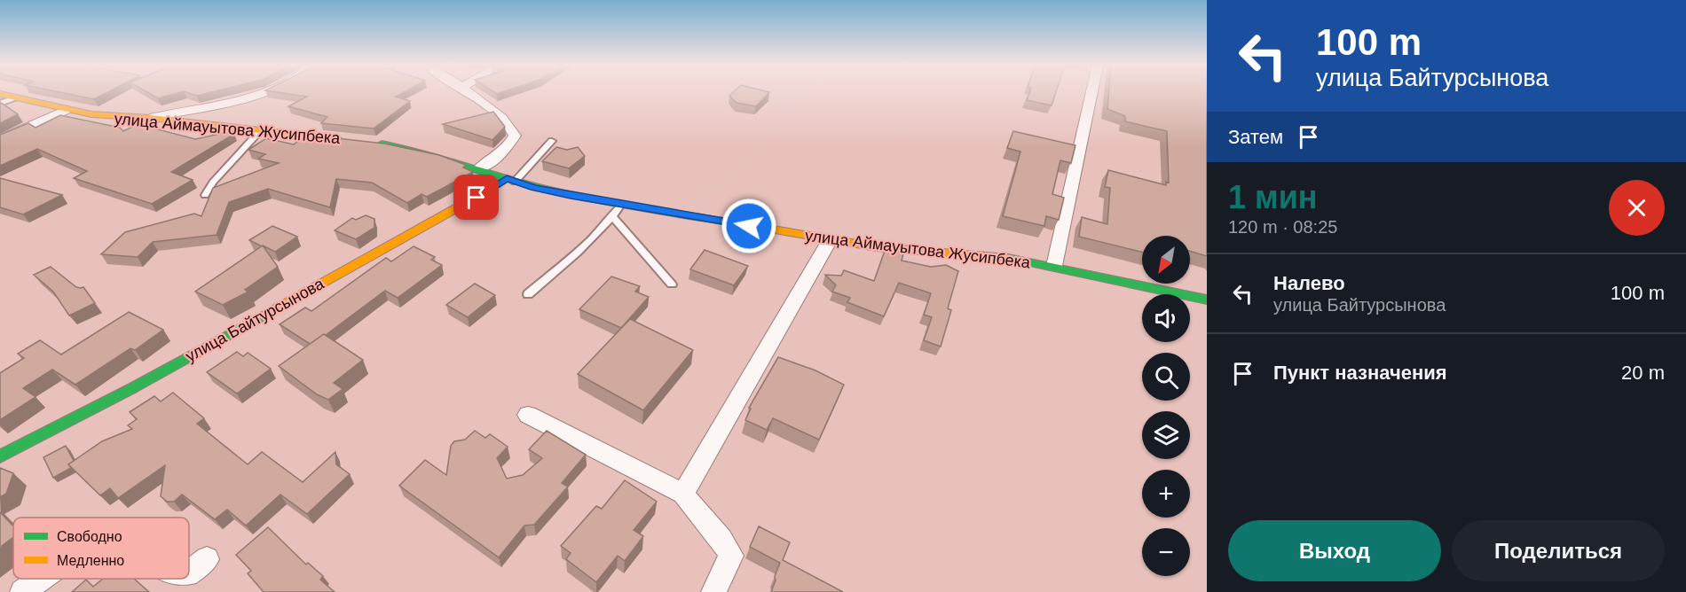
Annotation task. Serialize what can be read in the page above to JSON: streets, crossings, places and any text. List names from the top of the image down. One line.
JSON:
{"streets":{"street":["улица Аймауытова Жусипбека","улица Байтурсынова"]},"crossings":[["улица Аймауытова Жусипбека","улица Байтурсынова"]],"legend":["Свободно","Медленно"],"north":"bottom left","page":{"turn":["100 m","улица Байтурсынова"],"then":"Затем","heading":["1 мин","120 m · 08:25"],"map_buttons":["+","−"],"list":[{"name":"Налево","note":"улица Байтурсынова","value":"100 m"},{"name":"Пункт назначения","value":"20 m"}],"buttons":["Выход","Поделиться"]}}
